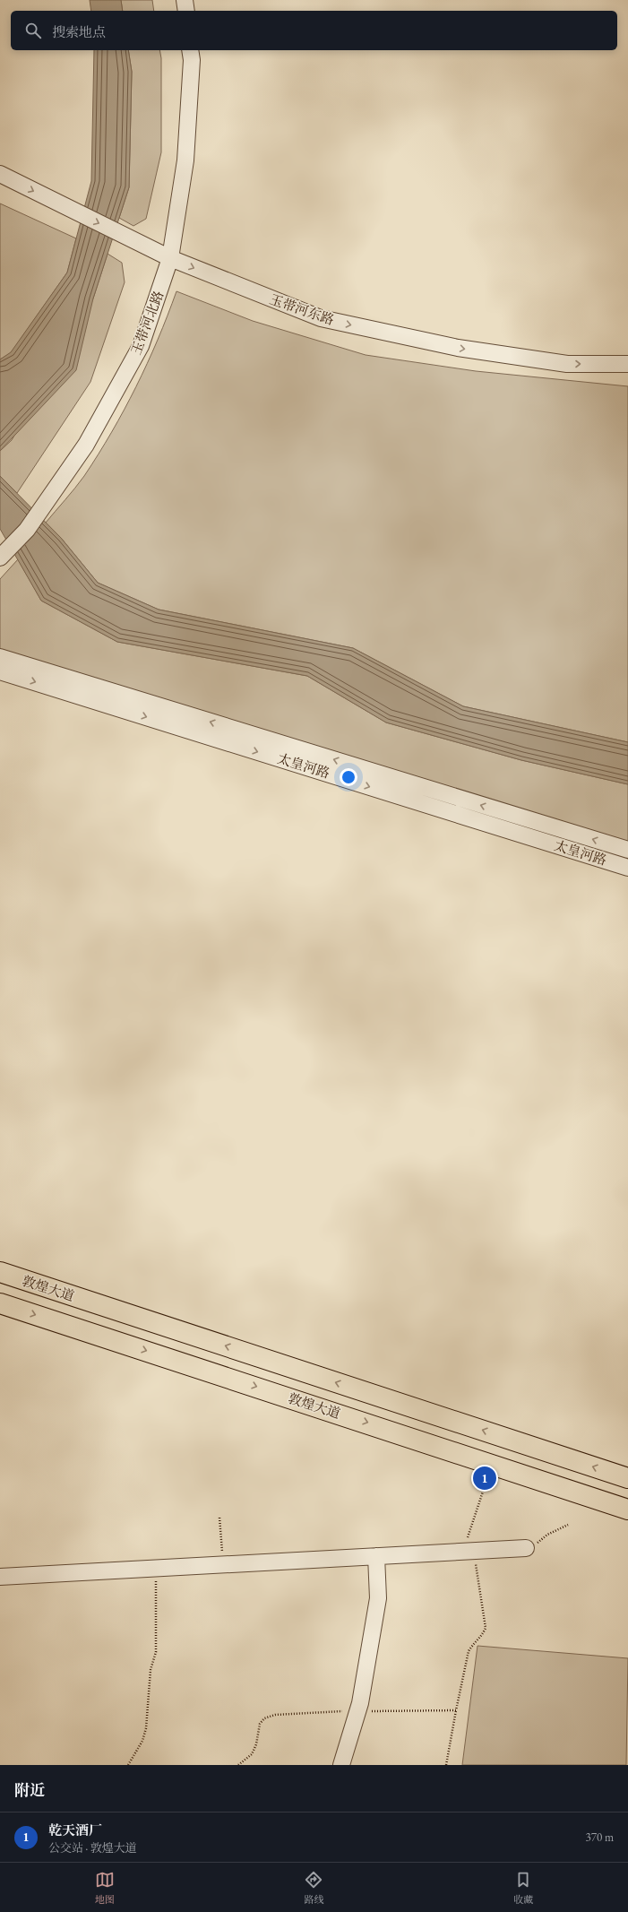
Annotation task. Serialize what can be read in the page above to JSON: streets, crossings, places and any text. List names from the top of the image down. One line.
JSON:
{"streets":{"main road":["敦煌大道"],"street":["玉带河东路","玉带河北路","太皇河路"]},"crossings":[["玉带河东路","玉带河北路"]],"one_way":["玉带河东路"],"page":{"search":"搜索地点","pins":"1","heading":"附近","list":[{"mark":"1","name":"乾天酒厂","note":"公交站 · 敦煌大道","value":"370 m"}],"nav":["地图","路线","收藏"]}}
